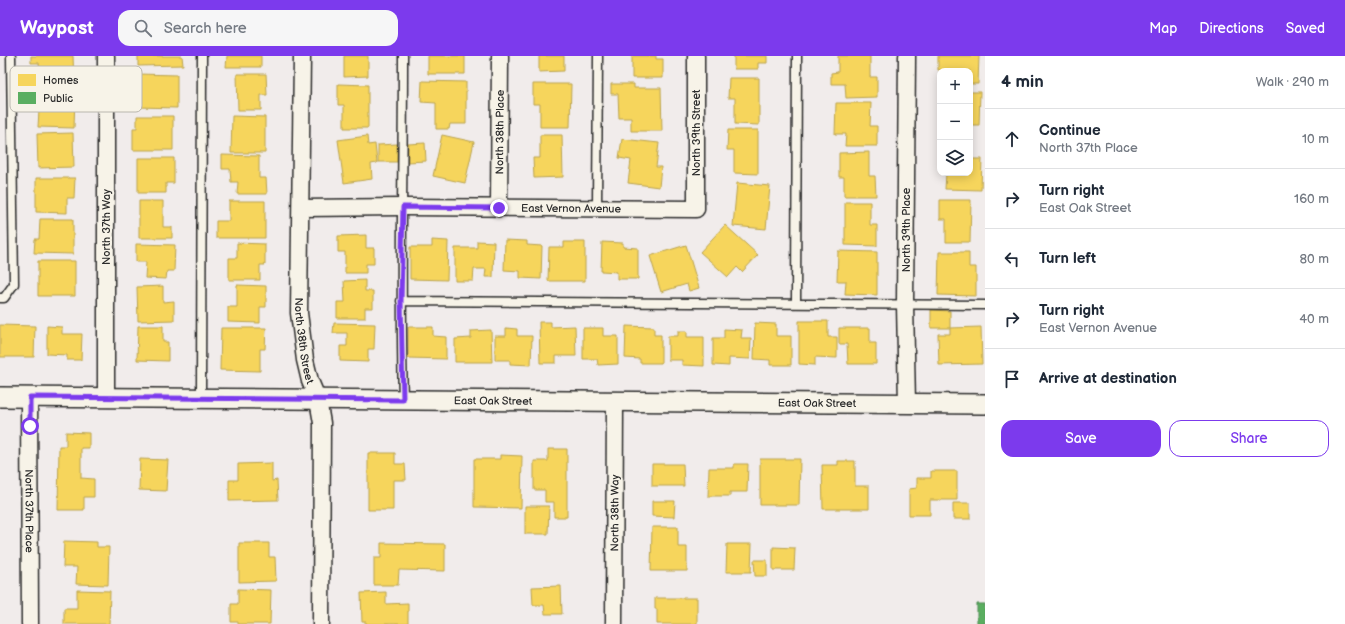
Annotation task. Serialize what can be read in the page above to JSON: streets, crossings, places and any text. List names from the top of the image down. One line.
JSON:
{"streets":{"street":["North 38th Place","North 39th Street","East Vernon Avenue","North 37th Way","North 39th Place","North 38th Street","East Oak Street","North 37th Place","North 38th Way"]},"crossings":[["North 38th Place","East Vernon Avenue"],["North 39th Street","East Vernon Avenue"],["East Vernon Avenue","North 38th Street"],["North 37th Way","East Oak Street"],["North 39th Place","East Oak Street"],["North 38th Street","East Oak Street"],["East Oak Street","North 37th Place"],["East Oak Street","North 38th Way"]],"legend":["Homes","Public"],"page":{"header":"Waypost","search":"Search here","nav":["Map","Directions","Saved"],"heading":["4 min","Walk · 290 m"],"map_buttons":["+","−"],"list":[["Continue","North 37th Place","10 m"],["Turn right","East Oak Street","160 m"],["Turn left","80 m"],["Turn right","East Vernon Avenue","40 m"],"Arrive at destination"],"buttons":["Save","Share"]}}
